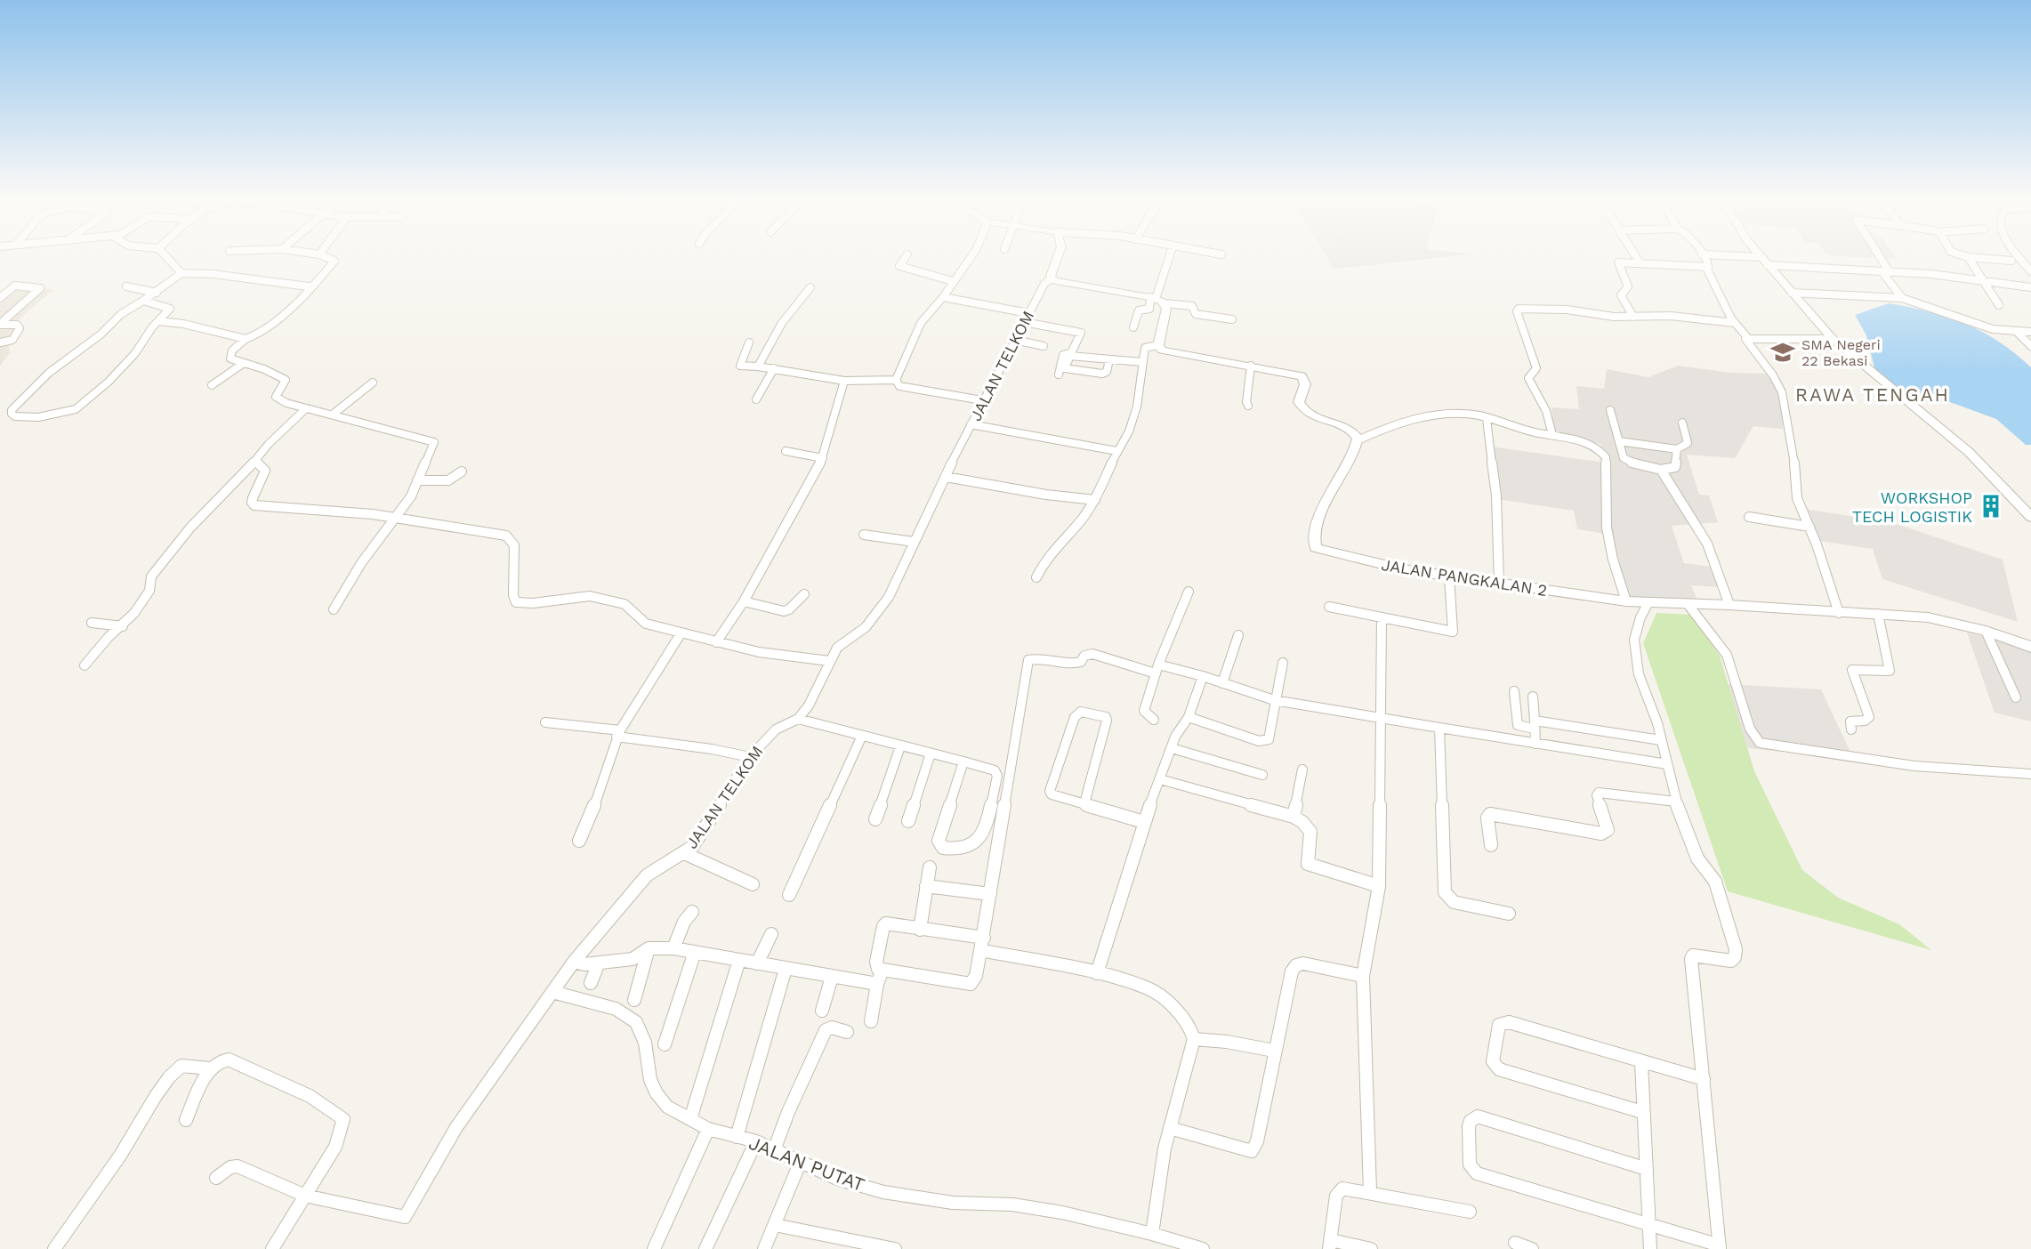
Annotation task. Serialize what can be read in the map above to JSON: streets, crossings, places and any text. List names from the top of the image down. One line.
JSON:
{"streets":{"street":["JALAN TELKOM","JALAN PANGKALAN 2","JALAN PUTAT"]},"crossings":[["JALAN TELKOM","JALAN PUTAT"]],"districts":["RAWA TENGAH"],"places":{"school or university":["SMA Negeri 22 Bekasi"],"building":["WORKSHOP TECH LOGISTIK"]}}
